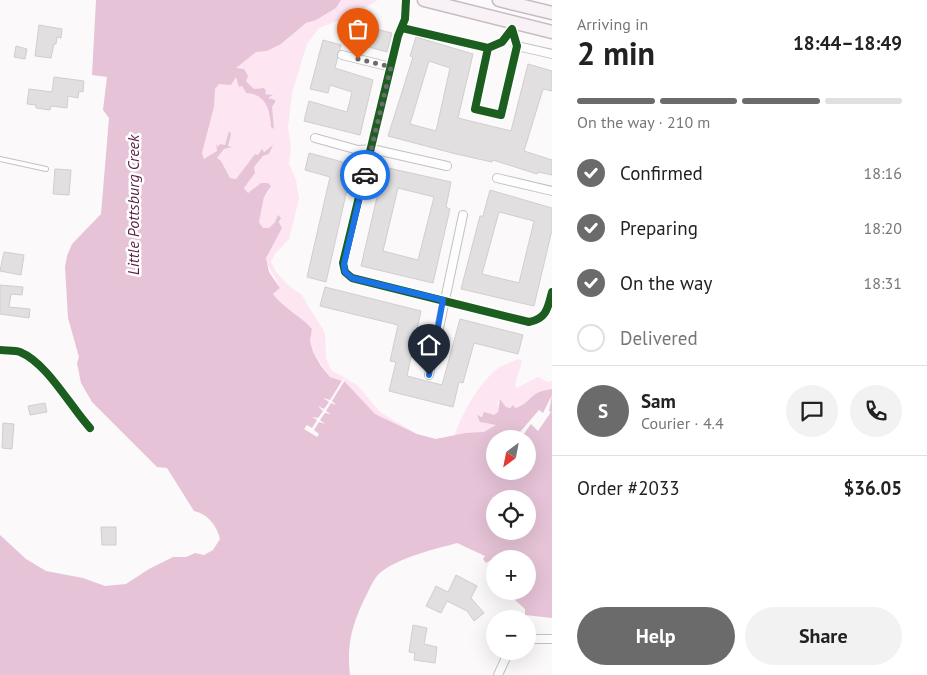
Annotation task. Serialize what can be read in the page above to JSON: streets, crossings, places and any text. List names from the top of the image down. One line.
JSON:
{"water":["Little Pottsburg Creek"],"north":"bottom left","page":{"heading":["2 min","Arriving in","18:44–18:49"],"panel":["Sam","Courier · 4.4","Order #2033","$36.05"],"bar":"On the way · 210 m","list":[["Confirmed","18:16"],["Preparing","18:20"],["On the way","18:31"],"Delivered"],"round":"S","map_buttons":["+","−"],"buttons":["Help","Share"]}}
